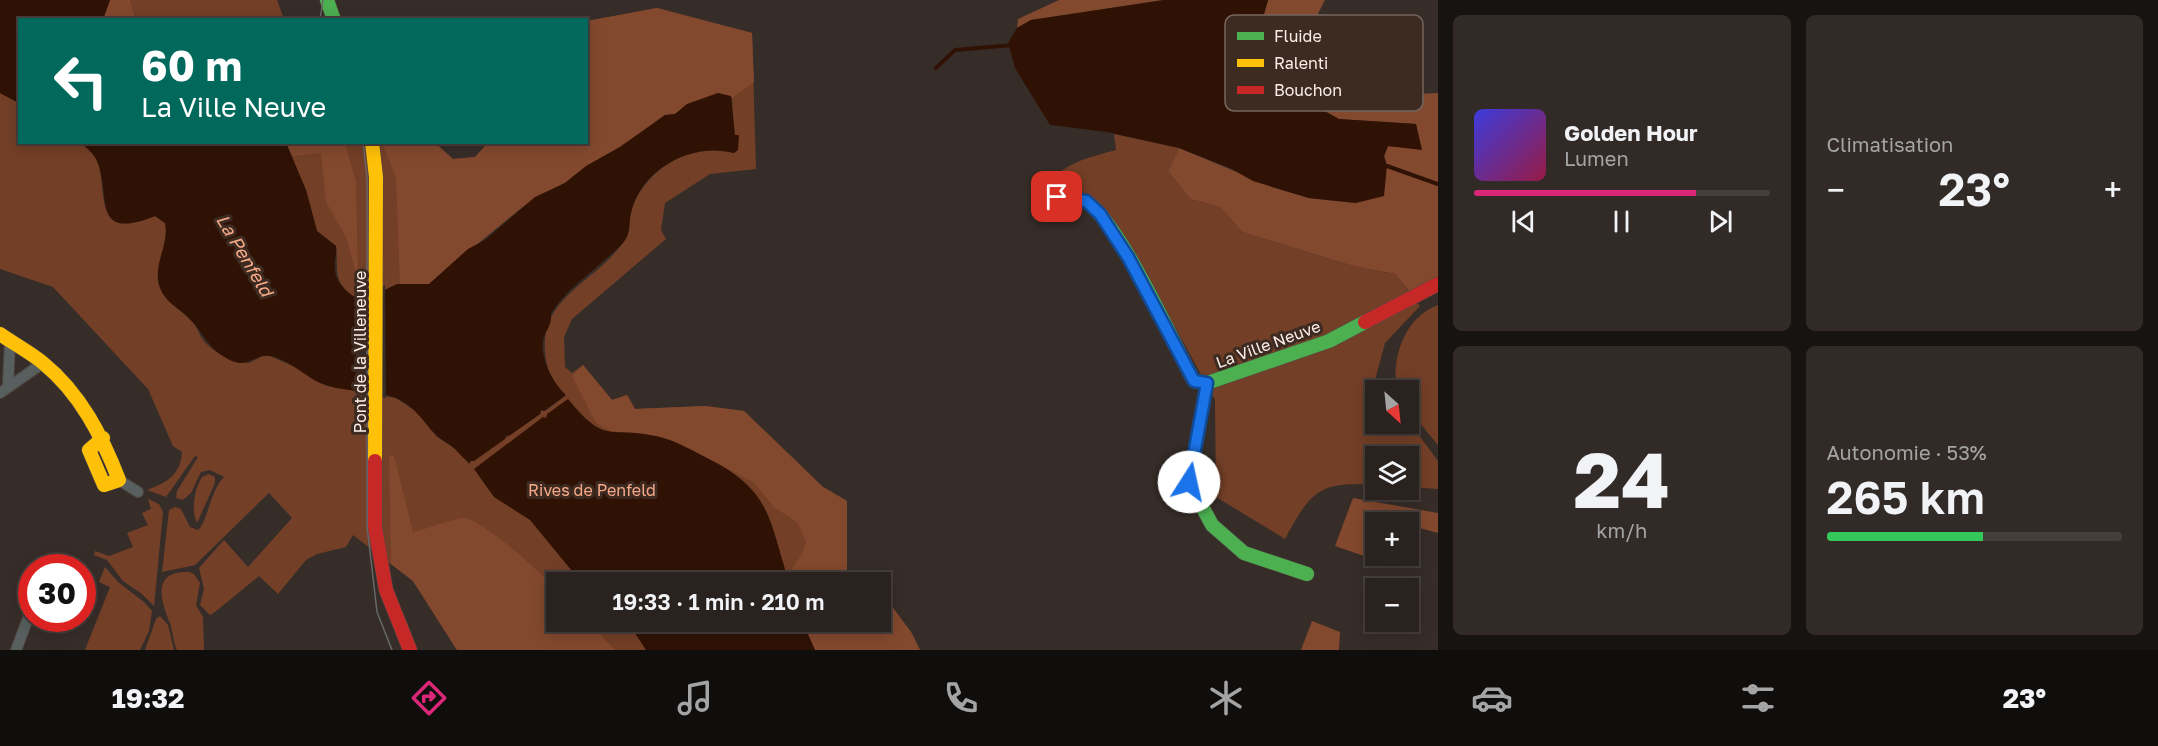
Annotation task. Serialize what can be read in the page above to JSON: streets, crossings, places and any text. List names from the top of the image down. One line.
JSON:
{"streets":{"street":["La Ville Neuve","Pont de la Villeneuve"]},"water":["La Penfeld"],"parks":["Rives de Penfeld"],"legend":["Fluide","Ralenti","Bouchon"],"north":"bottom right","page":{"tile":["Climatisation",["24","km/h"],["Autonomie · 53%","265 km"]],"turn":["60 m","La Ville Neuve"],"song":["Golden Hour","Lumen"],"heat":["−","23°","+"],"map_buttons":["+","−"],"limit":"30","trip":"19:33 · 1 min · 210 m","tabs":["19:32","23°"]}}
